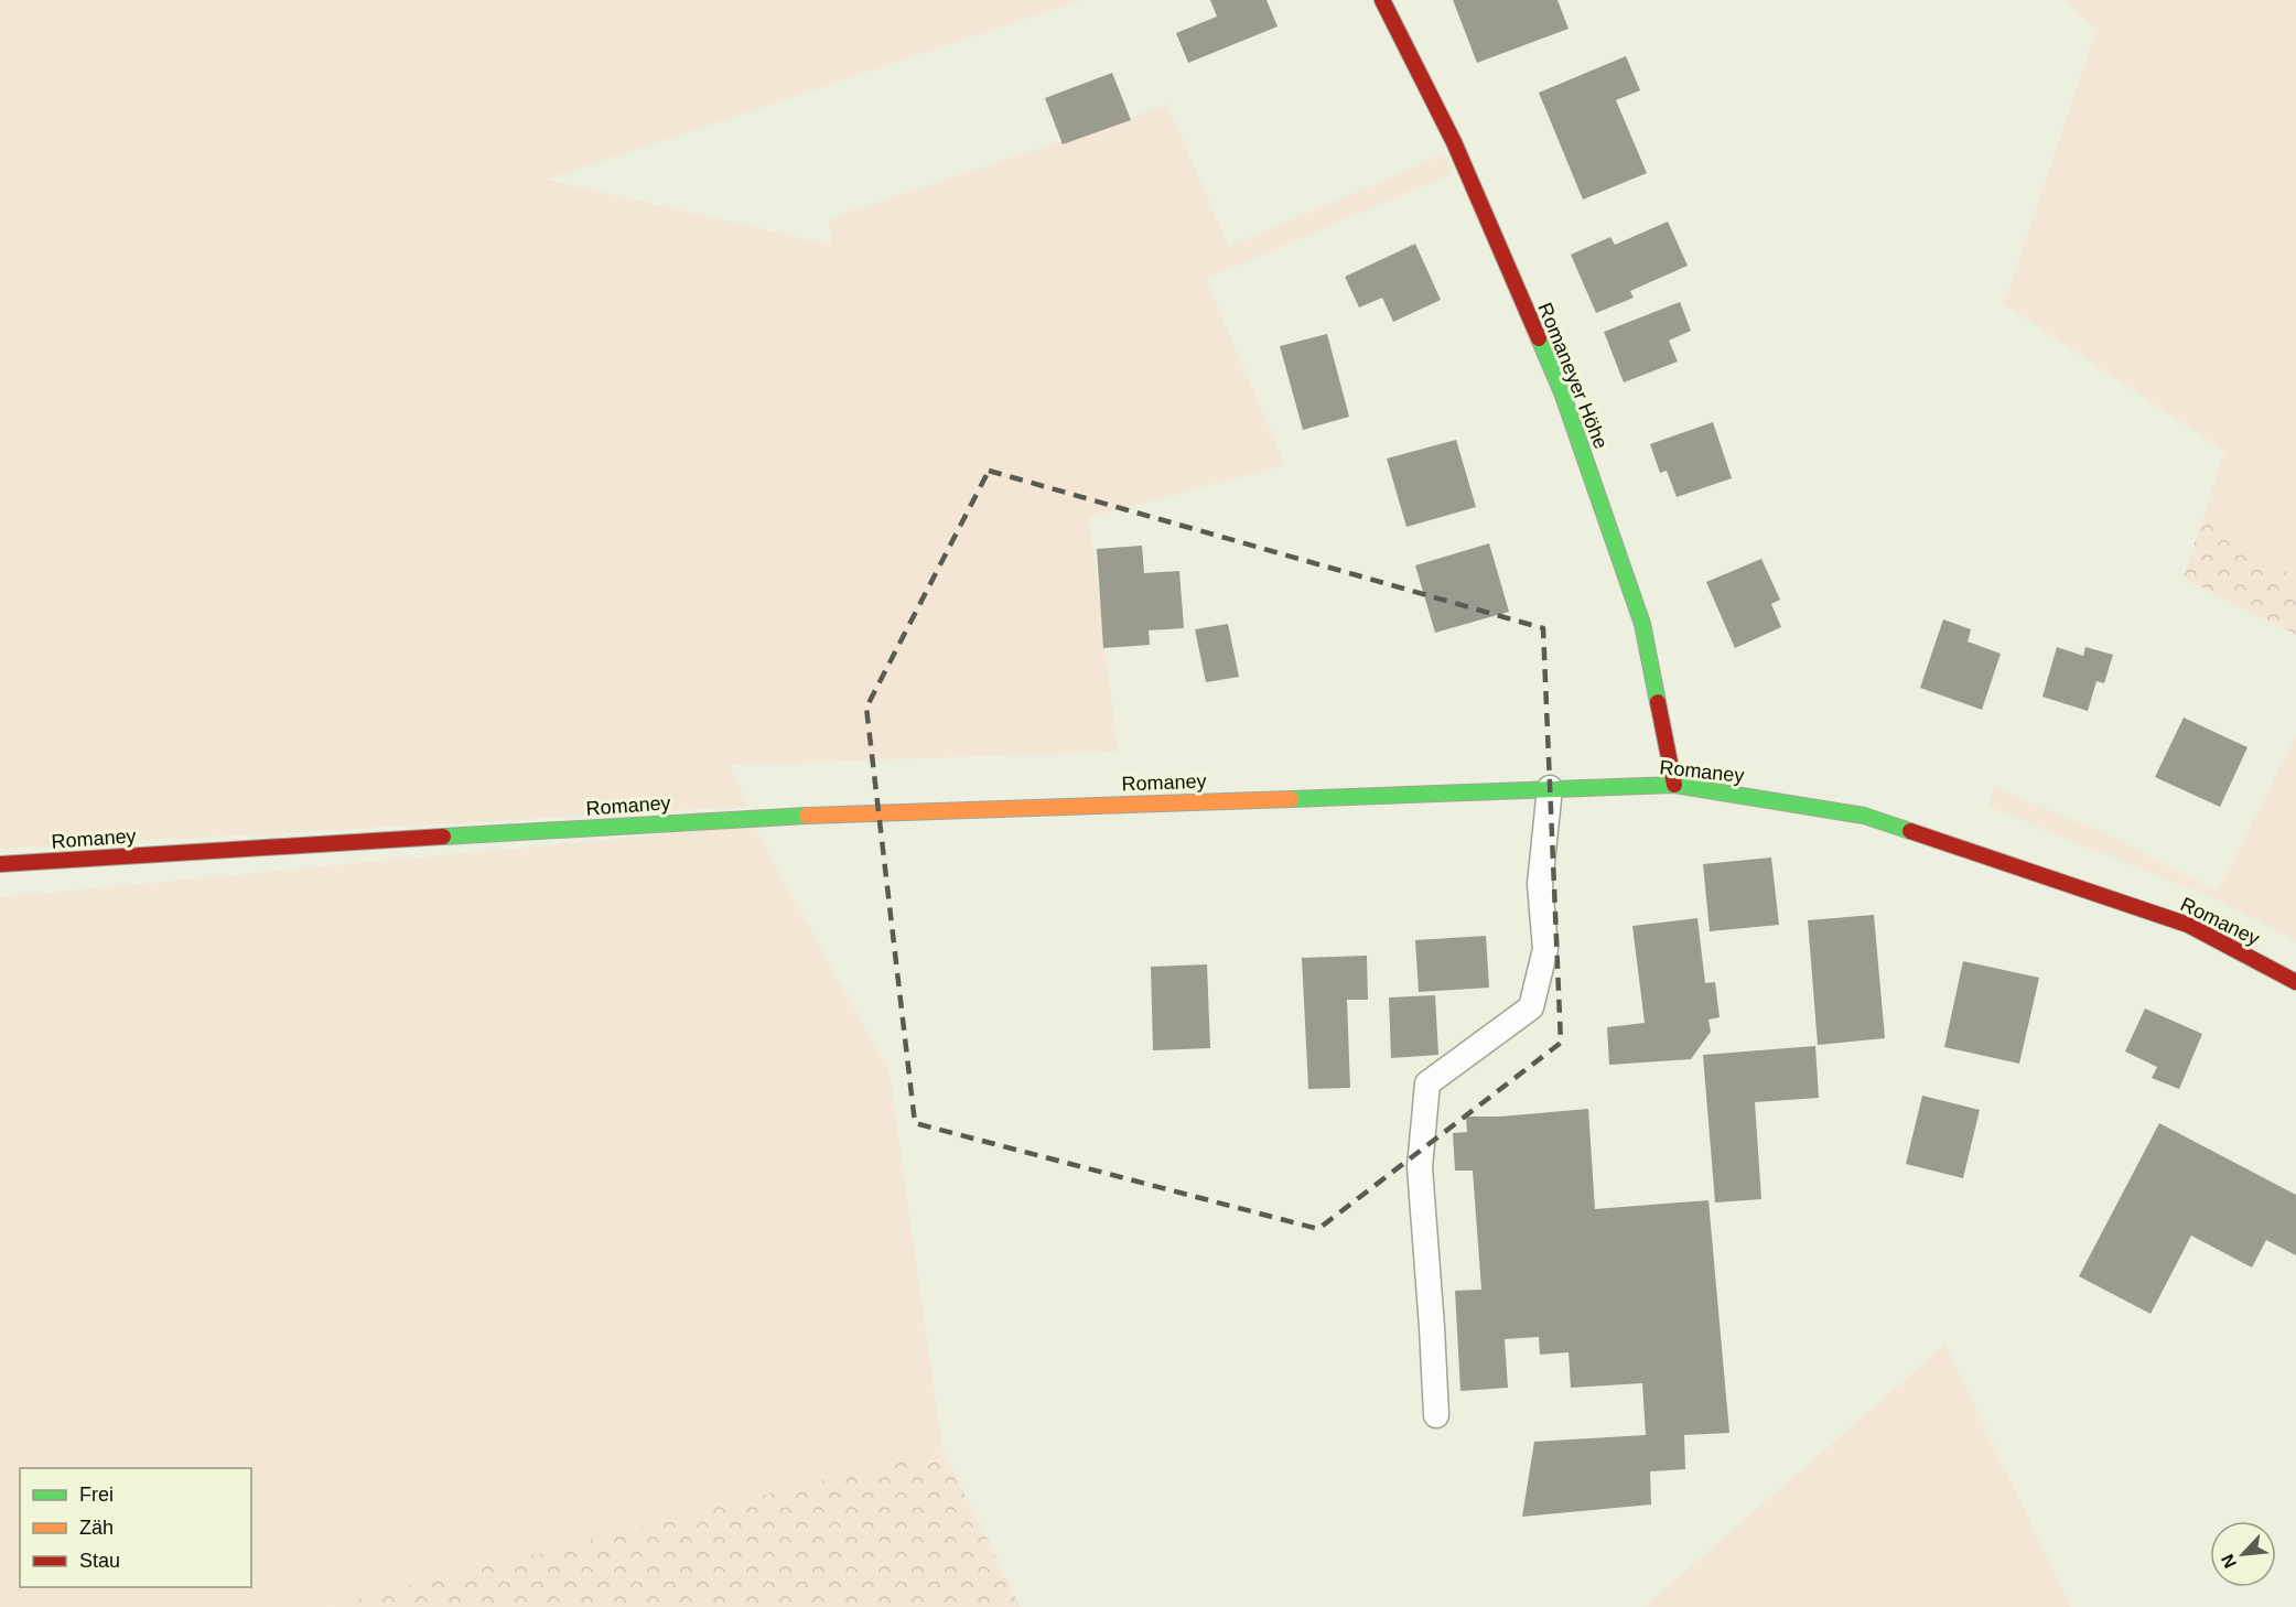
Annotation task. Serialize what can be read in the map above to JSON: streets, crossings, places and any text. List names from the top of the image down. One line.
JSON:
{"streets":{"main road":["Romaneyer Höhe","Romaney"]},"crossings":[["Romaneyer Höhe","Romaney"]],"legend":["Frei","Zäh","Stau"],"north":"bottom left"}
